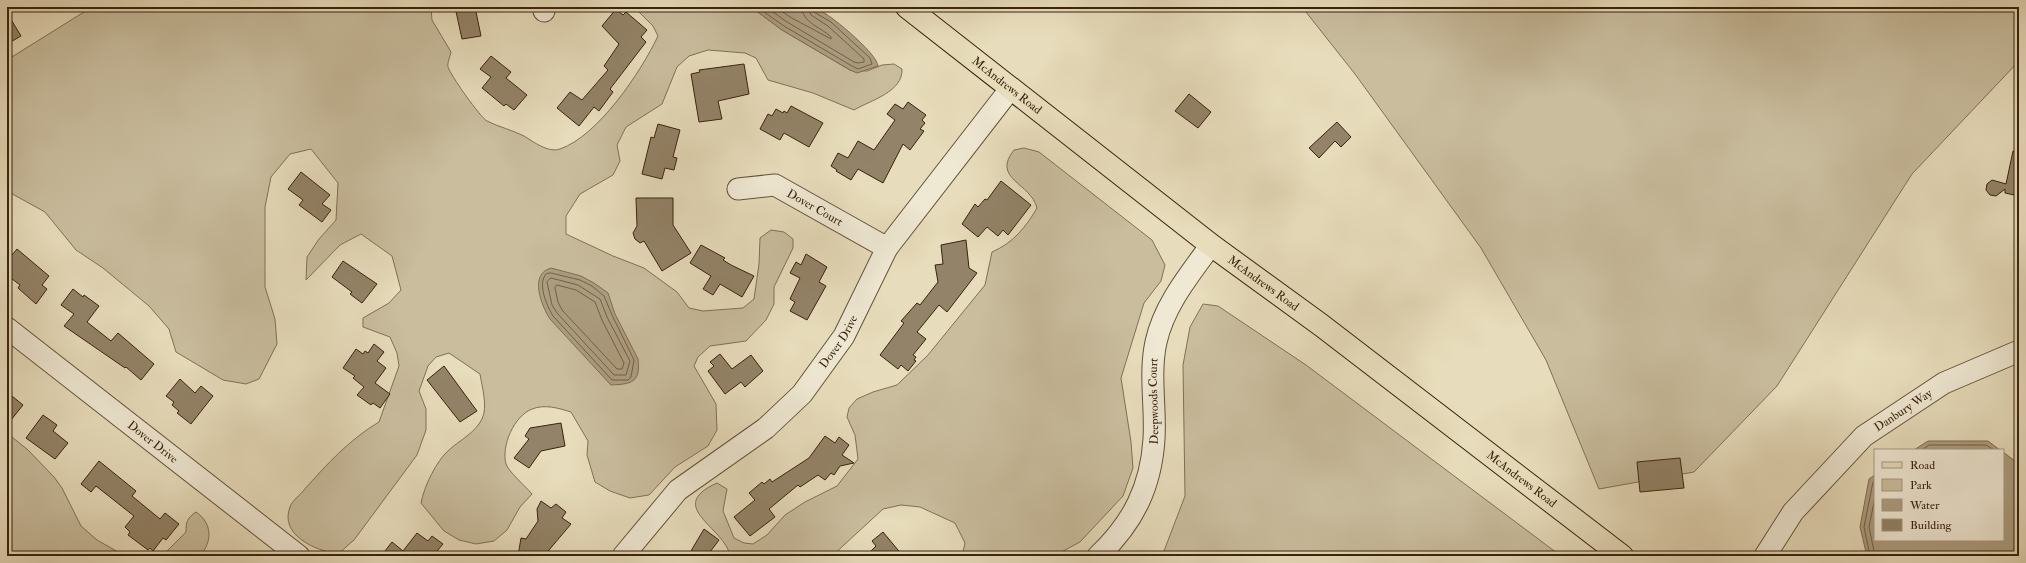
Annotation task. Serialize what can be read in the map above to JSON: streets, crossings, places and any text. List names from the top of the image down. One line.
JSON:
{"streets":{"main road":["McAndrews Road"],"street":["Dover Court","Dover Drive","Deepwoods Court","Danbury Way"]},"crossings":[["McAndrews Road","Dover Drive"],["McAndrews Road","Deepwoods Court"],["Dover Court","Dover Drive"]],"legend":["Road","Park","Water","Building"]}
